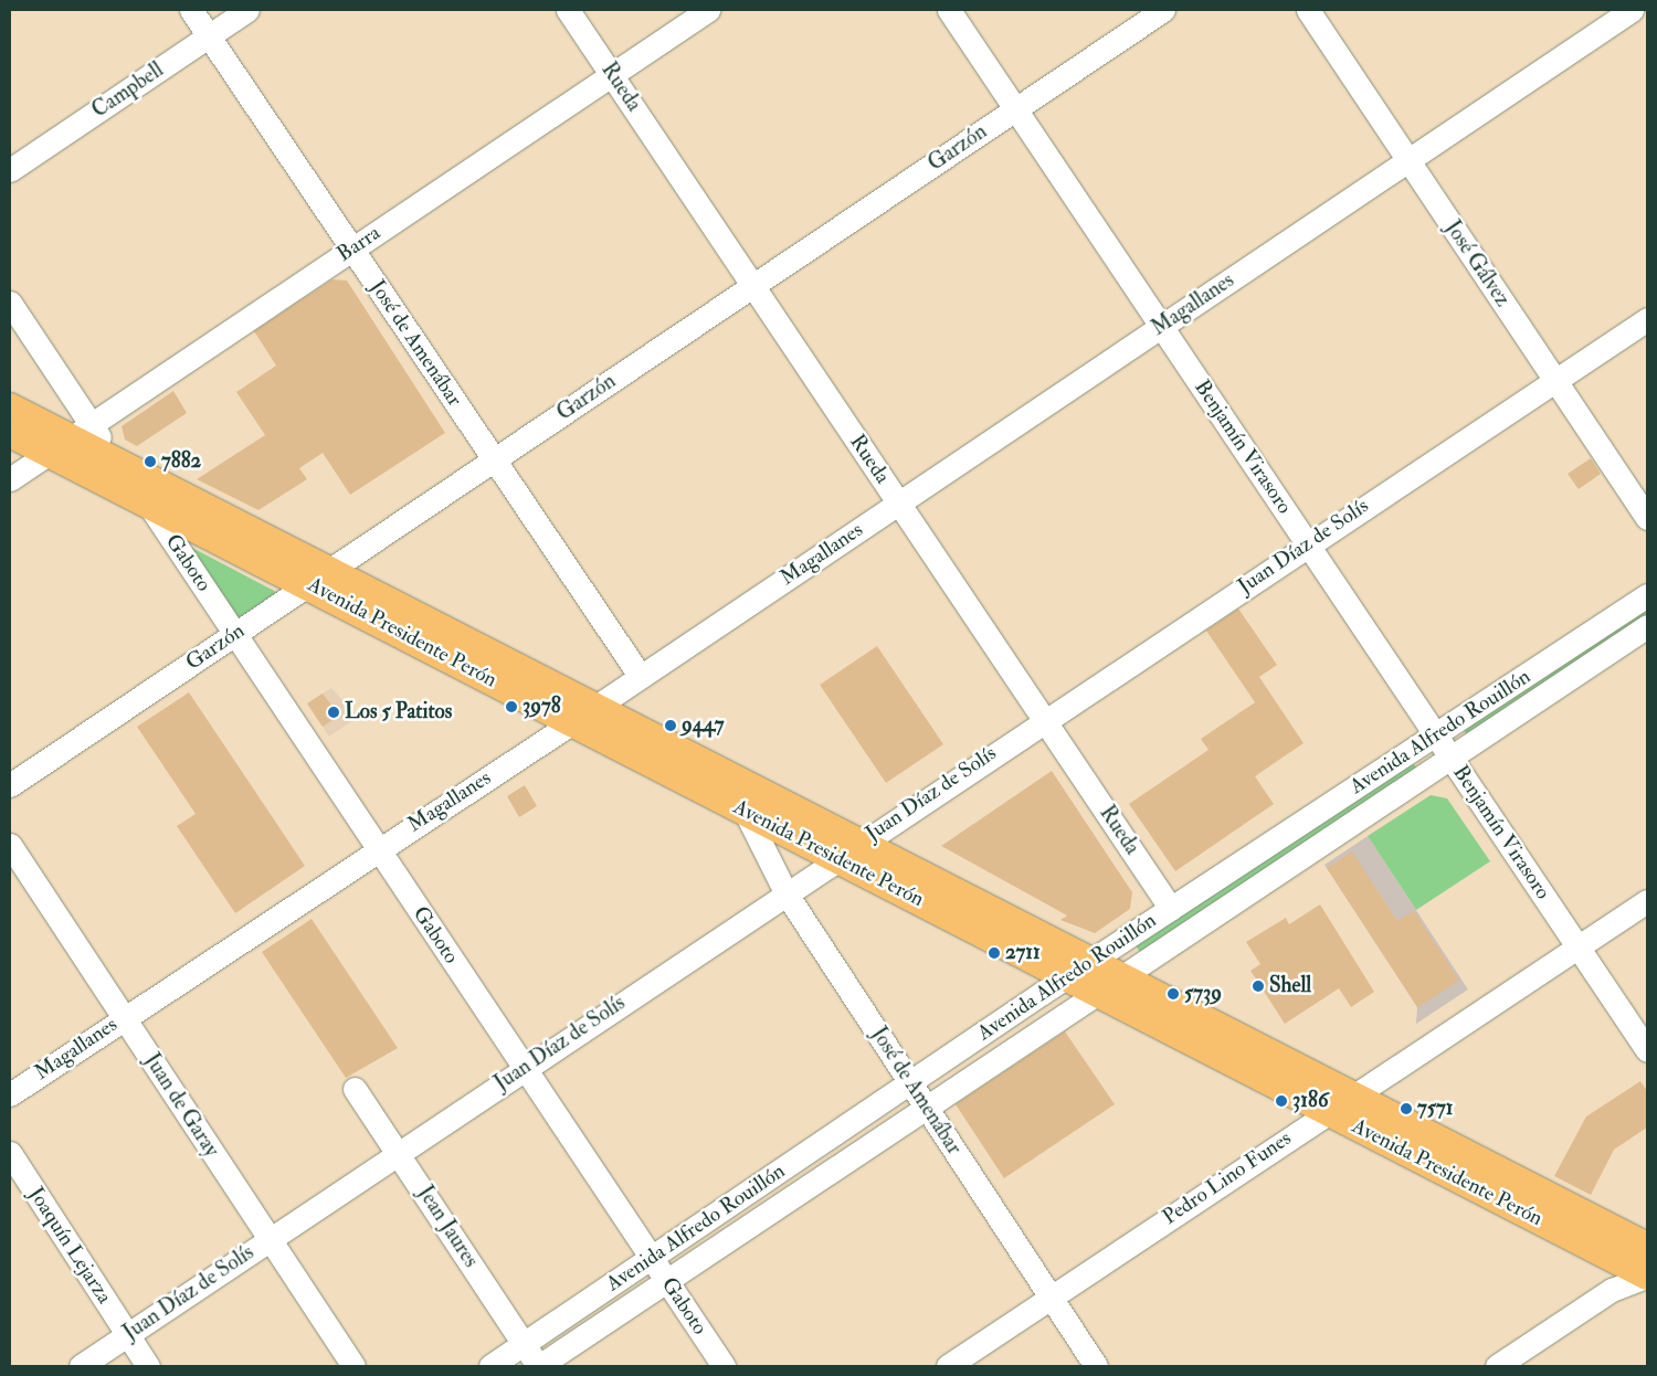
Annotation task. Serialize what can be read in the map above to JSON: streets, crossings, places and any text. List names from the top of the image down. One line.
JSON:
{"streets":{"main road":["Avenida Presidente Perón"],"street":["Rueda","Campbell","Garzón","Barra","José Gálvez","Magallanes","José de Amenábar","Benjamín Virasoro","Juan Díaz de Solís","Gaboto","Avenida Alfredo Rouillón","Juan de Garay","Pedro Lino Funes","Jean Jaures","Joaquín Lejarza"]},"crossings":[["Rueda","Garzón"],["Rueda","Barra"],["Rueda","Magallanes"],["Rueda","Juan Díaz de Solís"],["Rueda","Avenida Alfredo Rouillón"],["Campbell","José de Amenábar"],["Garzón","José de Amenábar"],["Garzón","Benjamín Virasoro"],["Garzón","Gaboto"],["Garzón","Avenida Presidente Perón"],["Barra","José de Amenábar"],["Barra","Avenida Presidente Perón"],["José Gálvez","Magallanes"],["José Gálvez","Juan Díaz de Solís"],["Magallanes","José de Amenábar"],["Magallanes","Benjamín Virasoro"],["Magallanes","Gaboto"],["Magallanes","Avenida Presidente Perón"],["Magallanes","Juan de Garay"],["José de Amenábar","Juan Díaz de Solís"],["José de Amenábar","Avenida Presidente Perón"],["José de Amenábar","Avenida Alfredo Rouillón"],["José de Amenábar","Pedro Lino Funes"],["Benjamín Virasoro","Juan Díaz de Solís"],["Benjamín Virasoro","Avenida Alfredo Rouillón"],["Benjamín Virasoro","Pedro Lino Funes"],["Juan Díaz de Solís","Gaboto"],["Juan Díaz de Solís","Avenida Presidente Perón"],["Juan Díaz de Solís","Juan de Garay"],["Juan Díaz de Solís","Jean Jaures"],["Juan Díaz de Solís","Joaquín Lejarza"],["Gaboto","Avenida Presidente Perón"],["Gaboto","Avenida Alfredo Rouillón"],["Avenida Presidente Perón","Avenida Alfredo Rouillón"],["Avenida Presidente Perón","Pedro Lino Funes"],["Avenida Alfredo Rouillón","Jean Jaures"]],"places":["7882","3978","Los 5 Patitos","9447","2711","Shell","5739","3186","7571"]}
